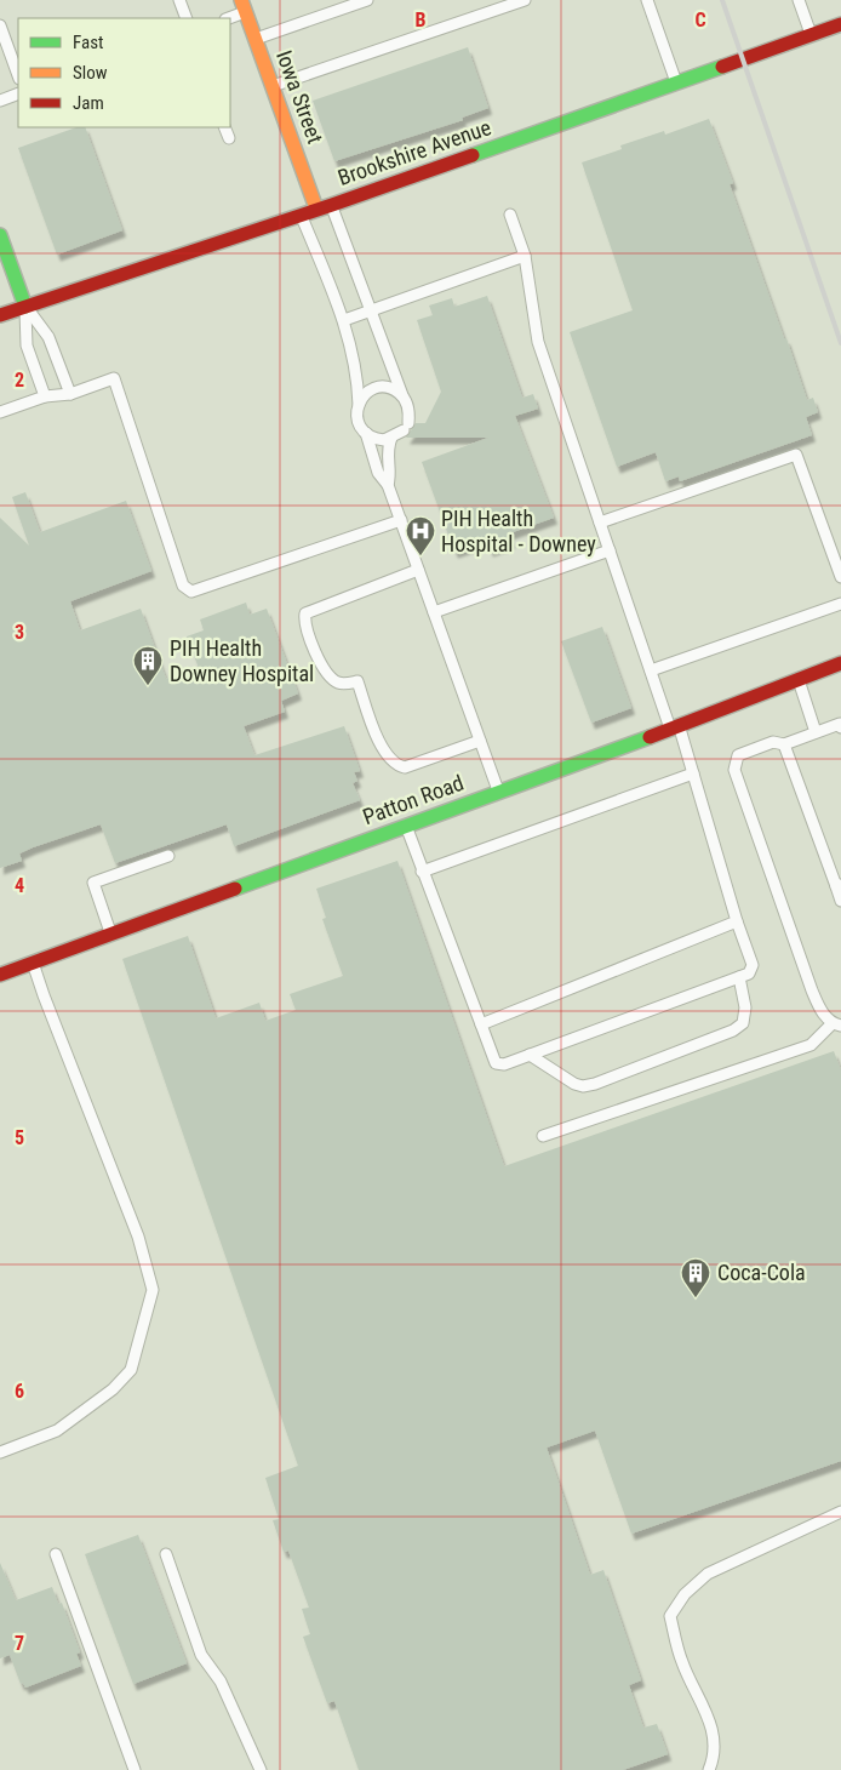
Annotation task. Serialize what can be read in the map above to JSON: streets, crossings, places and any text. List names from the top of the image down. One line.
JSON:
{"streets":{"street":["Iowa Street","Brookshire Avenue","Patton Road"]},"crossings":[["Iowa Street","Brookshire Avenue"]],"places":{"hospital":["PIH Health Hospital - Downey"],"building":["PIH Health Downey Hospital","Coca-Cola"]},"legend":["Fast","Slow","Jam"],"grid":{"columns":["B","C"],"rows":["2","3","4","5","6","7"]}}
